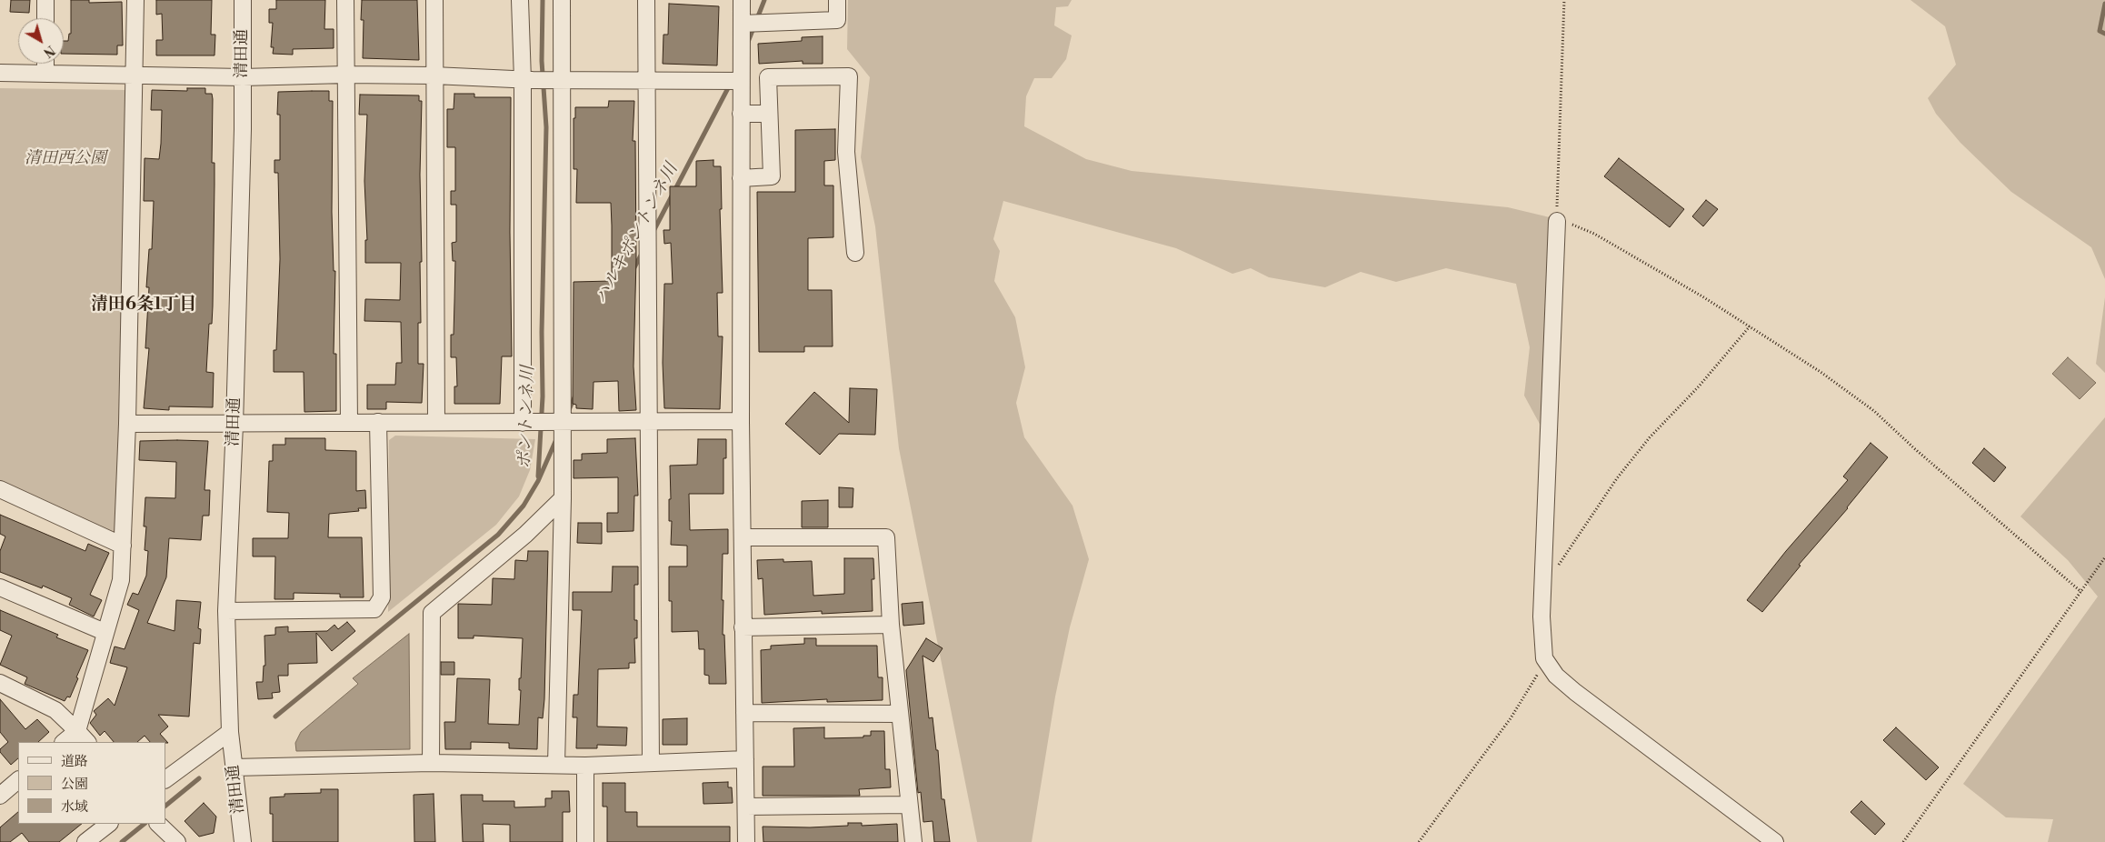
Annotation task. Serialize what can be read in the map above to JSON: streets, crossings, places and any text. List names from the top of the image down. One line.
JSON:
{"streets":{"street":["清田通"]},"districts":["清田6条1丁目"],"water":["ハルキポントンネ川","ポントンネ川"],"parks":["清田西公園"],"legend":["道路","公園","水域"],"north":"bottom right"}
